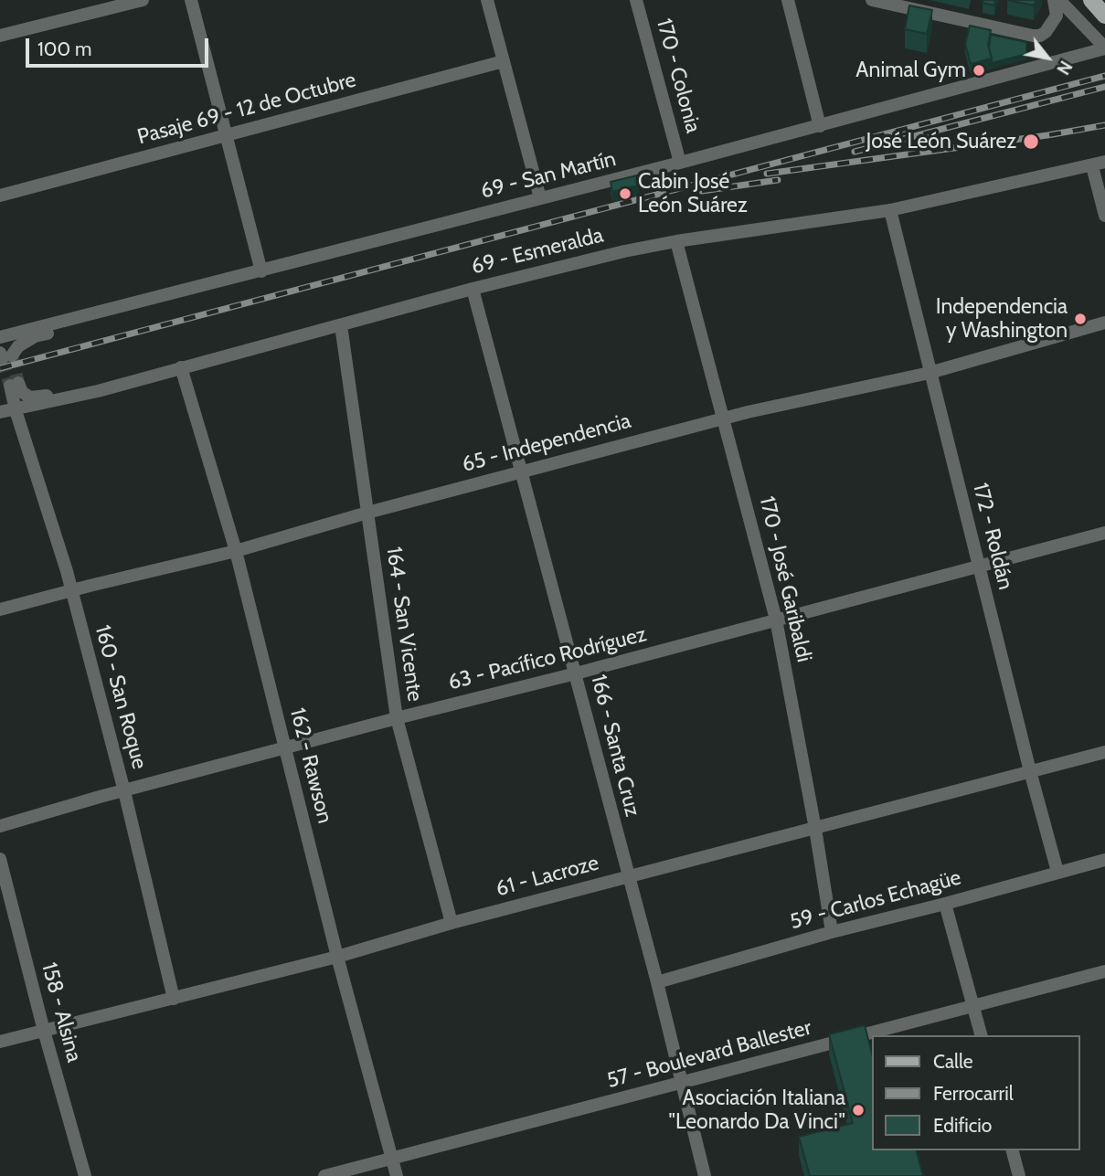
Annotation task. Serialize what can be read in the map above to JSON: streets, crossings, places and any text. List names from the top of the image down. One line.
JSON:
{"streets":{"street":["170 - Colonia","Pasaje 69 - 12 de Octubre","69 - San Martín","69 - Esmeralda","65 - Independencia","172 - Roldán","170 - José Garibaldi","164 - San Vicente","63 - Pacífico Rodríguez","160 - San Roque","166 - Santa Cruz","162 - Rawson","61 - Lacroze","59 - Carlos Echagüe","158 - Alsina","57 - Boulevard Ballester"]},"crossings":[["170 - Colonia","69 - San Martín"],["69 - Esmeralda","172 - Roldán"],["69 - Esmeralda","170 - José Garibaldi"],["69 - Esmeralda","164 - San Vicente"],["69 - Esmeralda","160 - San Roque"],["69 - Esmeralda","166 - Santa Cruz"],["69 - Esmeralda","162 - Rawson"],["65 - Independencia","172 - Roldán"],["65 - Independencia","170 - José Garibaldi"],["65 - Independencia","164 - San Vicente"],["65 - Independencia","160 - San Roque"],["65 - Independencia","166 - Santa Cruz"],["65 - Independencia","162 - Rawson"],["172 - Roldán","63 - Pacífico Rodríguez"],["172 - Roldán","61 - Lacroze"],["172 - Roldán","59 - Carlos Echagüe"],["170 - José Garibaldi","63 - Pacífico Rodríguez"],["170 - José Garibaldi","61 - Lacroze"],["170 - José Garibaldi","59 - Carlos Echagüe"],["164 - San Vicente","63 - Pacífico Rodríguez"],["164 - San Vicente","61 - Lacroze"],["63 - Pacífico Rodríguez","160 - San Roque"],["63 - Pacífico Rodríguez","166 - Santa Cruz"],["63 - Pacífico Rodríguez","162 - Rawson"],["160 - San Roque","61 - Lacroze"],["166 - Santa Cruz","61 - Lacroze"],["166 - Santa Cruz","59 - Carlos Echagüe"],["166 - Santa Cruz","57 - Boulevard Ballester"],["162 - Rawson","61 - Lacroze"],["162 - Rawson","57 - Boulevard Ballester"],["61 - Lacroze","158 - Alsina"]],"places":["Animal Gym","José León Suárez","Cabin José León Suárez","Independencia y Washington","Asociación Italiana \"Leonardo Da Vinci\""],"legend":["Calle","Ferrocarril","Edificio"],"scale_bar":"100 m","north":"bottom right"}
